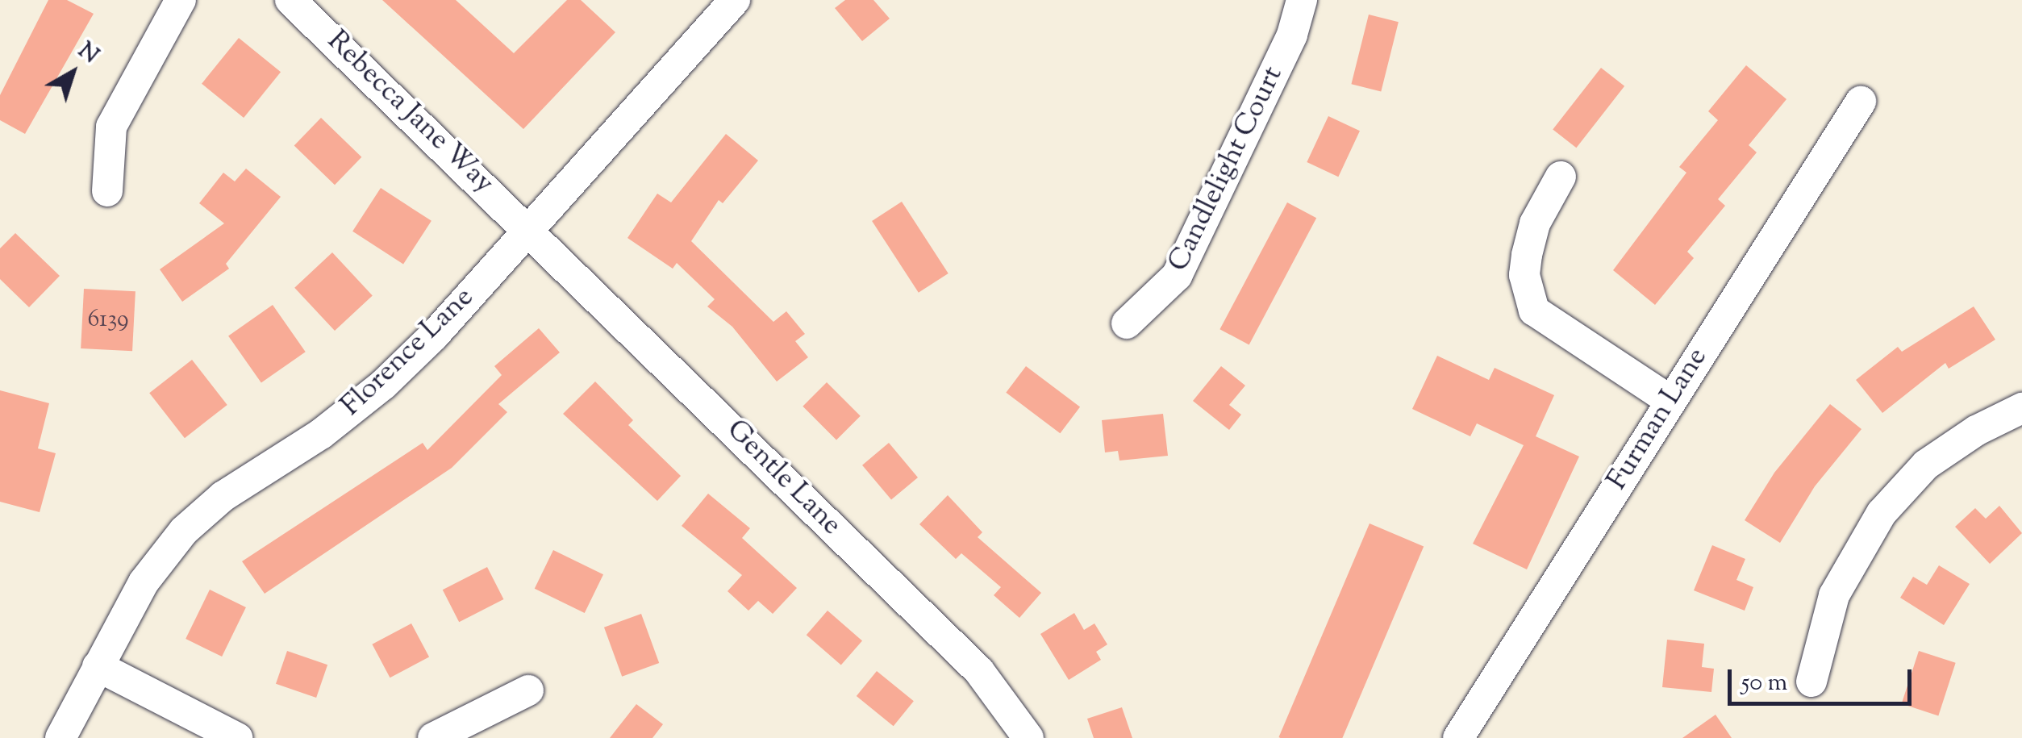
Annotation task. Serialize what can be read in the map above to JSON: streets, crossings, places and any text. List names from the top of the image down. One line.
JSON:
{"streets":{"street":["Rebecca Jane Way","Candlelight Court","Florence Lane","Furman Lane","Gentle Lane"]},"crossings":[["Rebecca Jane Way","Florence Lane"],["Rebecca Jane Way","Gentle Lane"],["Florence Lane","Gentle Lane"]],"house_numbers":["6139"],"scale_bar":"50 m","north":"top right"}
